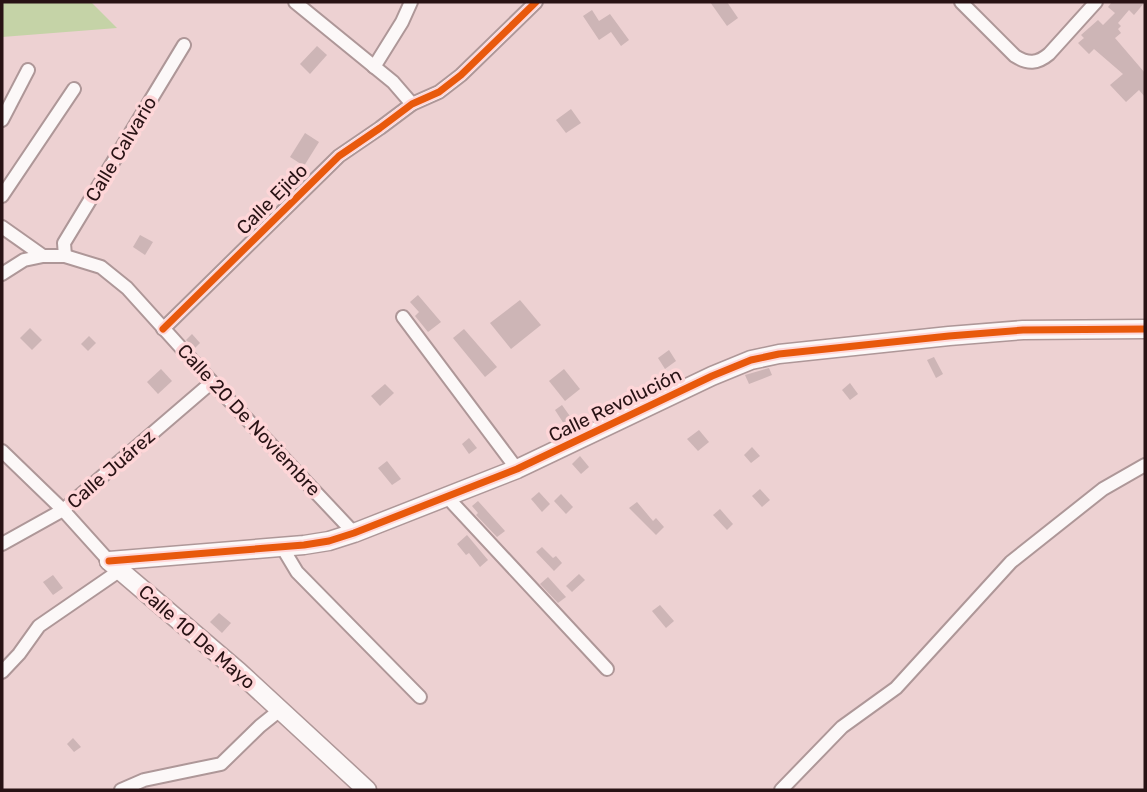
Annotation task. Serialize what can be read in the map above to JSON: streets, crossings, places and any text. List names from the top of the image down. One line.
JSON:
{"streets":{"street":["Calle Calvario","Calle Ejido","Calle Revolución","Calle 20 De Noviembre","Calle Juárez","Calle 10 De Mayo"]},"crossings":[["Calle Calvario","Calle 20 De Noviembre"],["Calle Ejido","Calle 20 De Noviembre"],["Calle Revolución","Calle 20 De Noviembre"],["Calle Revolución","Calle 10 De Mayo"],["Calle 20 De Noviembre","Calle Juárez"],["Calle Juárez","Calle 10 De Mayo"]]}
